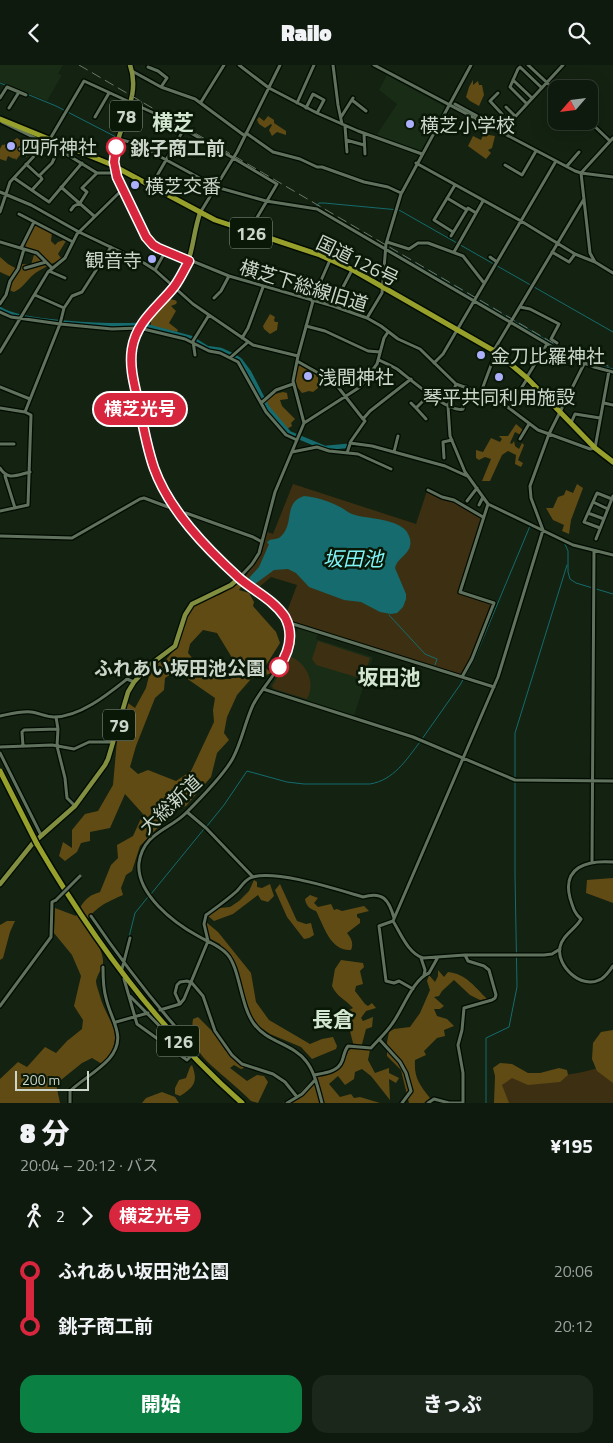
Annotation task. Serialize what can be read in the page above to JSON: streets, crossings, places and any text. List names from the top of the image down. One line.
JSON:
{"streets":{"highway":["126","国道126号"],"main road":["78","79"],"street":["横芝下総線旧道","大総新道"]},"crossings":[["78","国道126号"],["78","横芝下総線旧道"],["国道126号","横芝下総線旧道"]],"districts":["横芝","坂田池","長倉"],"water":["坂田池"],"places":["横芝小学校","四所神社","銚子商工前","横芝交番","観音寺","金刀比羅神社","浅間神社","琴平共同利用施設","ふれあい坂田池公園"],"lines":["bus line 横芝光号"],"scale_bar":"200 m","north":"bottom left","page":{"header":"Railo","on_map":"横芝光号","scale":"200 m","heading":["8 分","20:04 – 20:12 · バス","¥195"],"legs":["2","横芝光号"],"list":[{"name":"ふれあい坂田池公園","value":"20:06"},{"name":"銚子商工前","value":"20:12"}],"buttons":["開始","きっぷ"]}}
